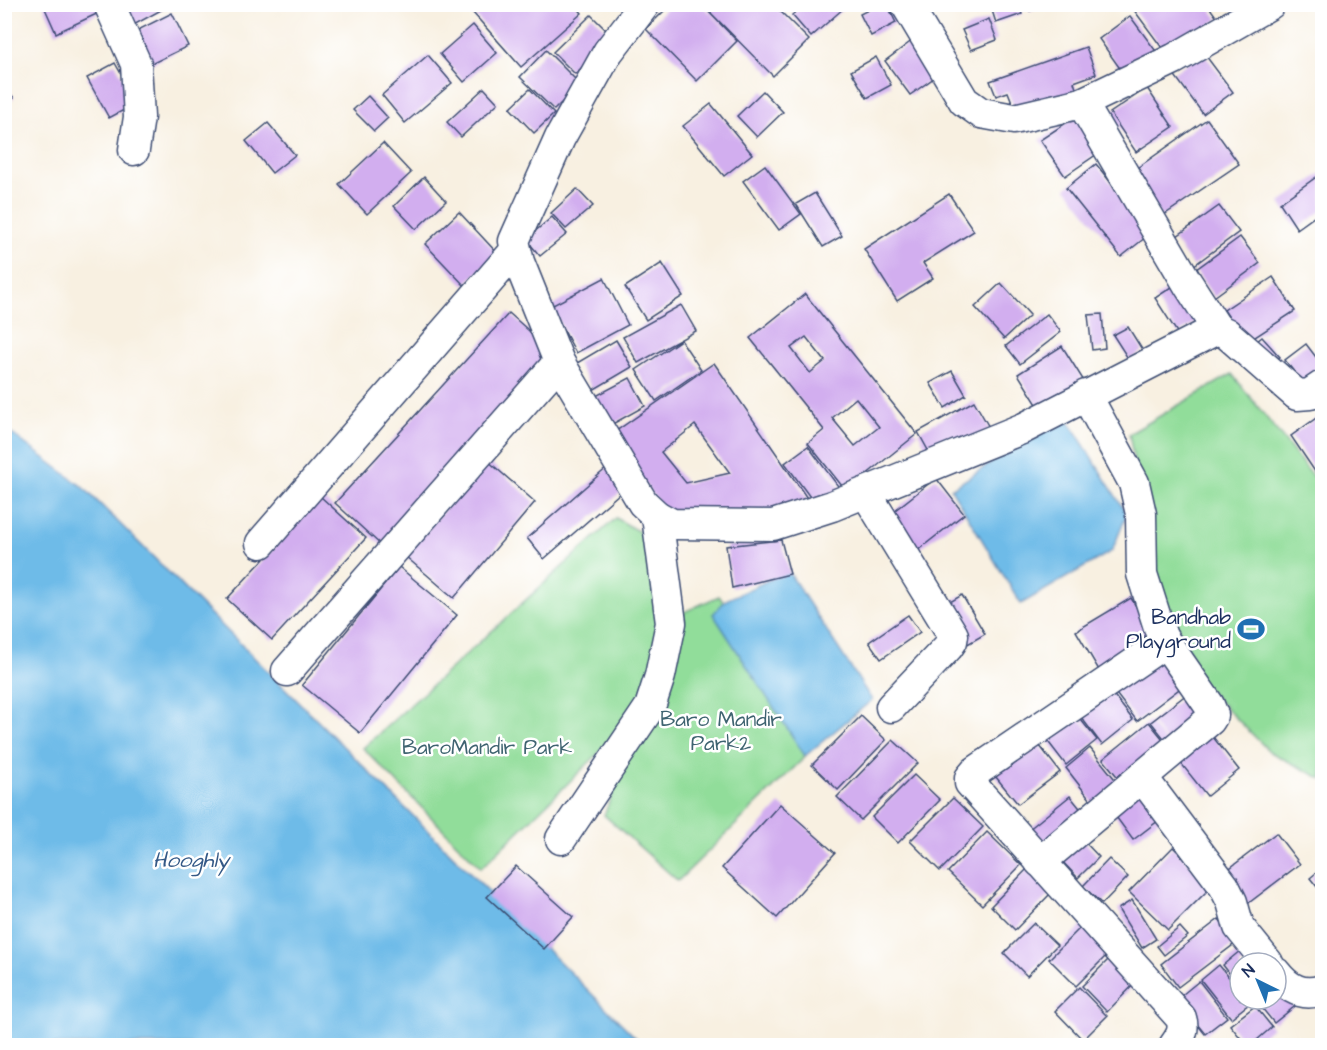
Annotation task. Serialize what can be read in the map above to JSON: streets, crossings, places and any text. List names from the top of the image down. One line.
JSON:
{"water":["Hooghly"],"parks":["Baro Mandir Park2","BaroMandir Park"],"places":{"sports":["Bandhab Playground"]},"north":"top left"}
